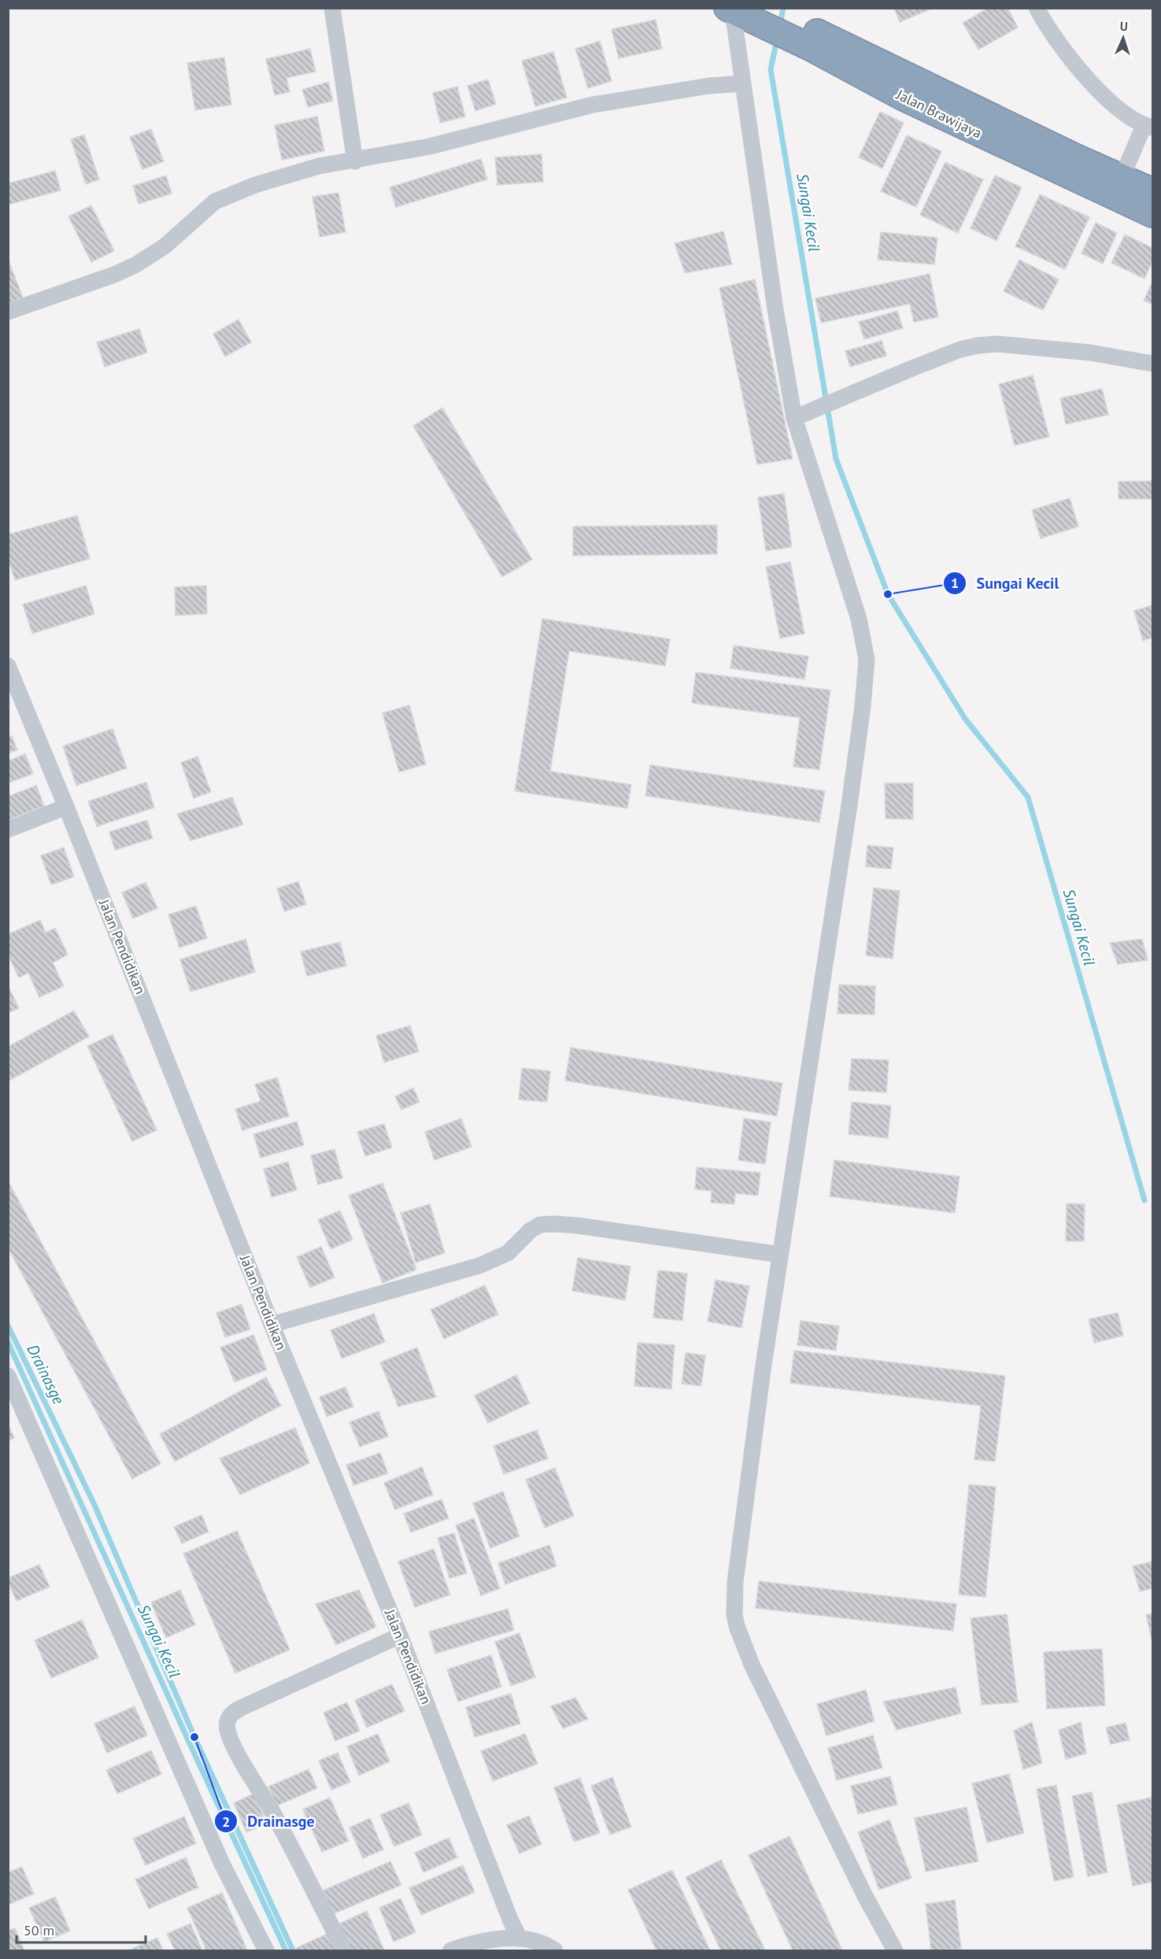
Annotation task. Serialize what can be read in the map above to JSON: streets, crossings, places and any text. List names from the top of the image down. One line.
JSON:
{"streets":{"highway":["Jalan Brawijaya"],"street":["Jalan Pendidikan"]},"water":["Sungai Kecil","Drainasge"],"places":["Sungai Kecil","Drainasge"],"scale_bar":"50 m","north":"top"}
